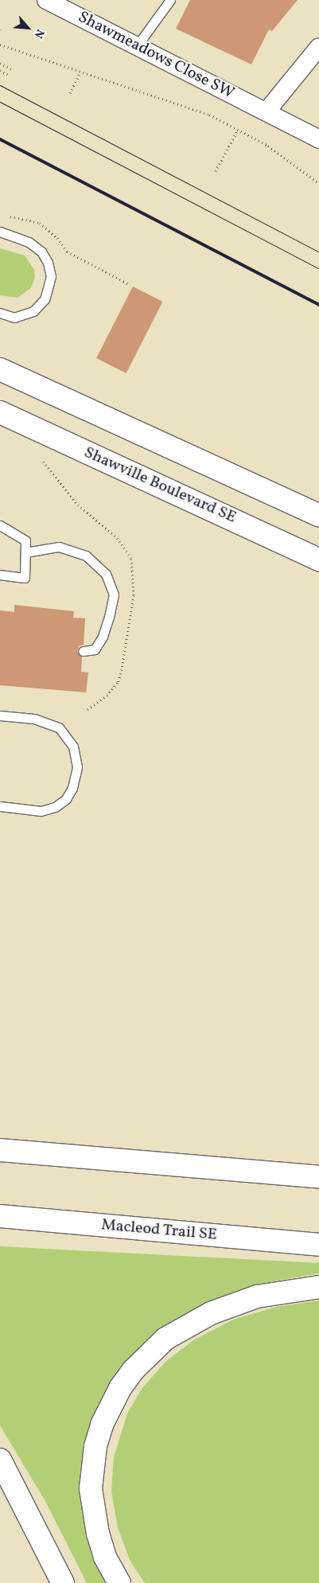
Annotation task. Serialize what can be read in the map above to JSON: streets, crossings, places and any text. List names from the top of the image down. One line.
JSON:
{"streets":{"main road":["Shawville Boulevard SE","Macleod Trail SE"],"street":["Shawmeadows Close SW"]},"north":"bottom right"}
